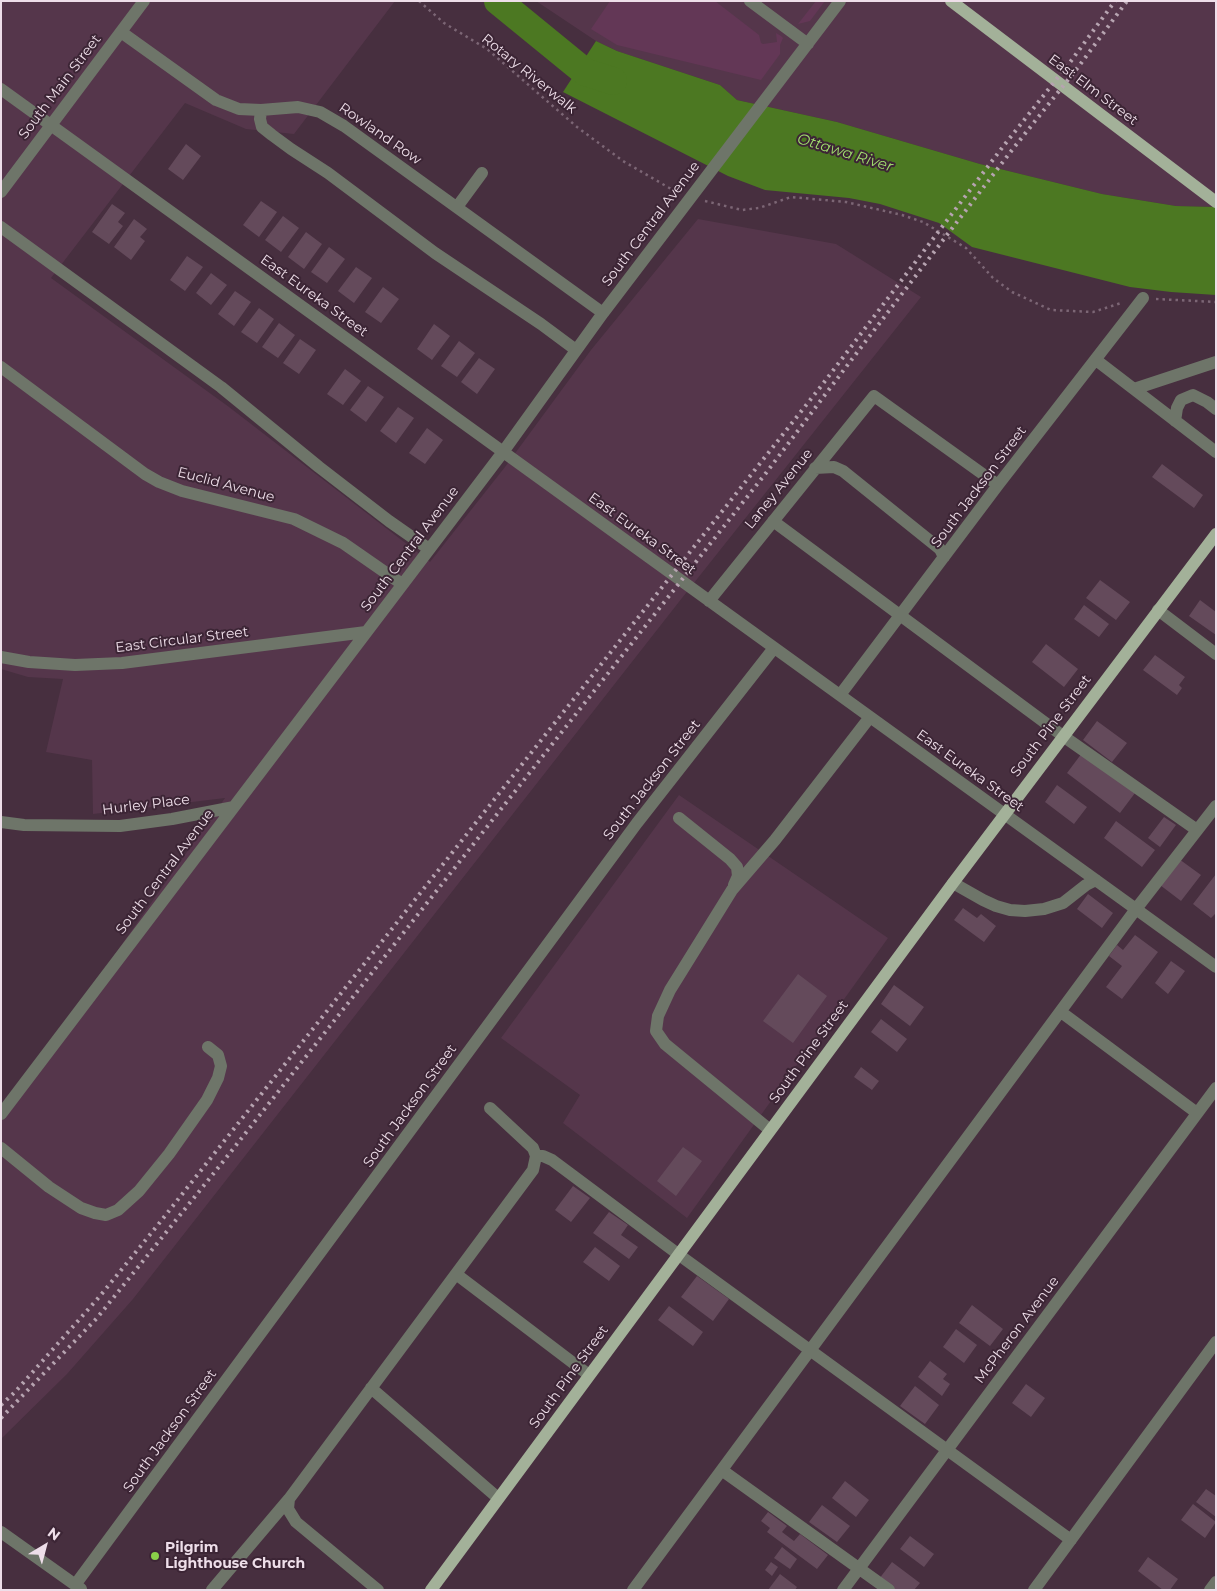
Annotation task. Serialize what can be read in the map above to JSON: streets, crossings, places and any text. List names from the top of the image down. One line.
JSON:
{"streets":{"main road":["East Elm Street","South Pine Street"],"street":["South Main Street","Rowland Row","South Central Avenue","East Eureka Street","Euclid Avenue","South Jackson Street","Laney Avenue","East Circular Street","Hurley Place","McPheron Avenue"],"path":["Rotary Riverwalk"]},"crossings":[["South Main Street","Rowland Row"],["South Main Street","East Eureka Street"],["Rowland Row","South Central Avenue"],["South Central Avenue","East Eureka Street"],["South Central Avenue","Euclid Avenue"],["South Central Avenue","East Circular Street"],["South Central Avenue","Hurley Place"],["East Eureka Street","South Jackson Street"],["East Eureka Street","Laney Avenue"],["East Eureka Street","South Pine Street"],["South Jackson Street","Laney Avenue"]],"water":["Ottawa River"],"places":["Pilgrim Lighthouse Church"],"north":"top right"}
